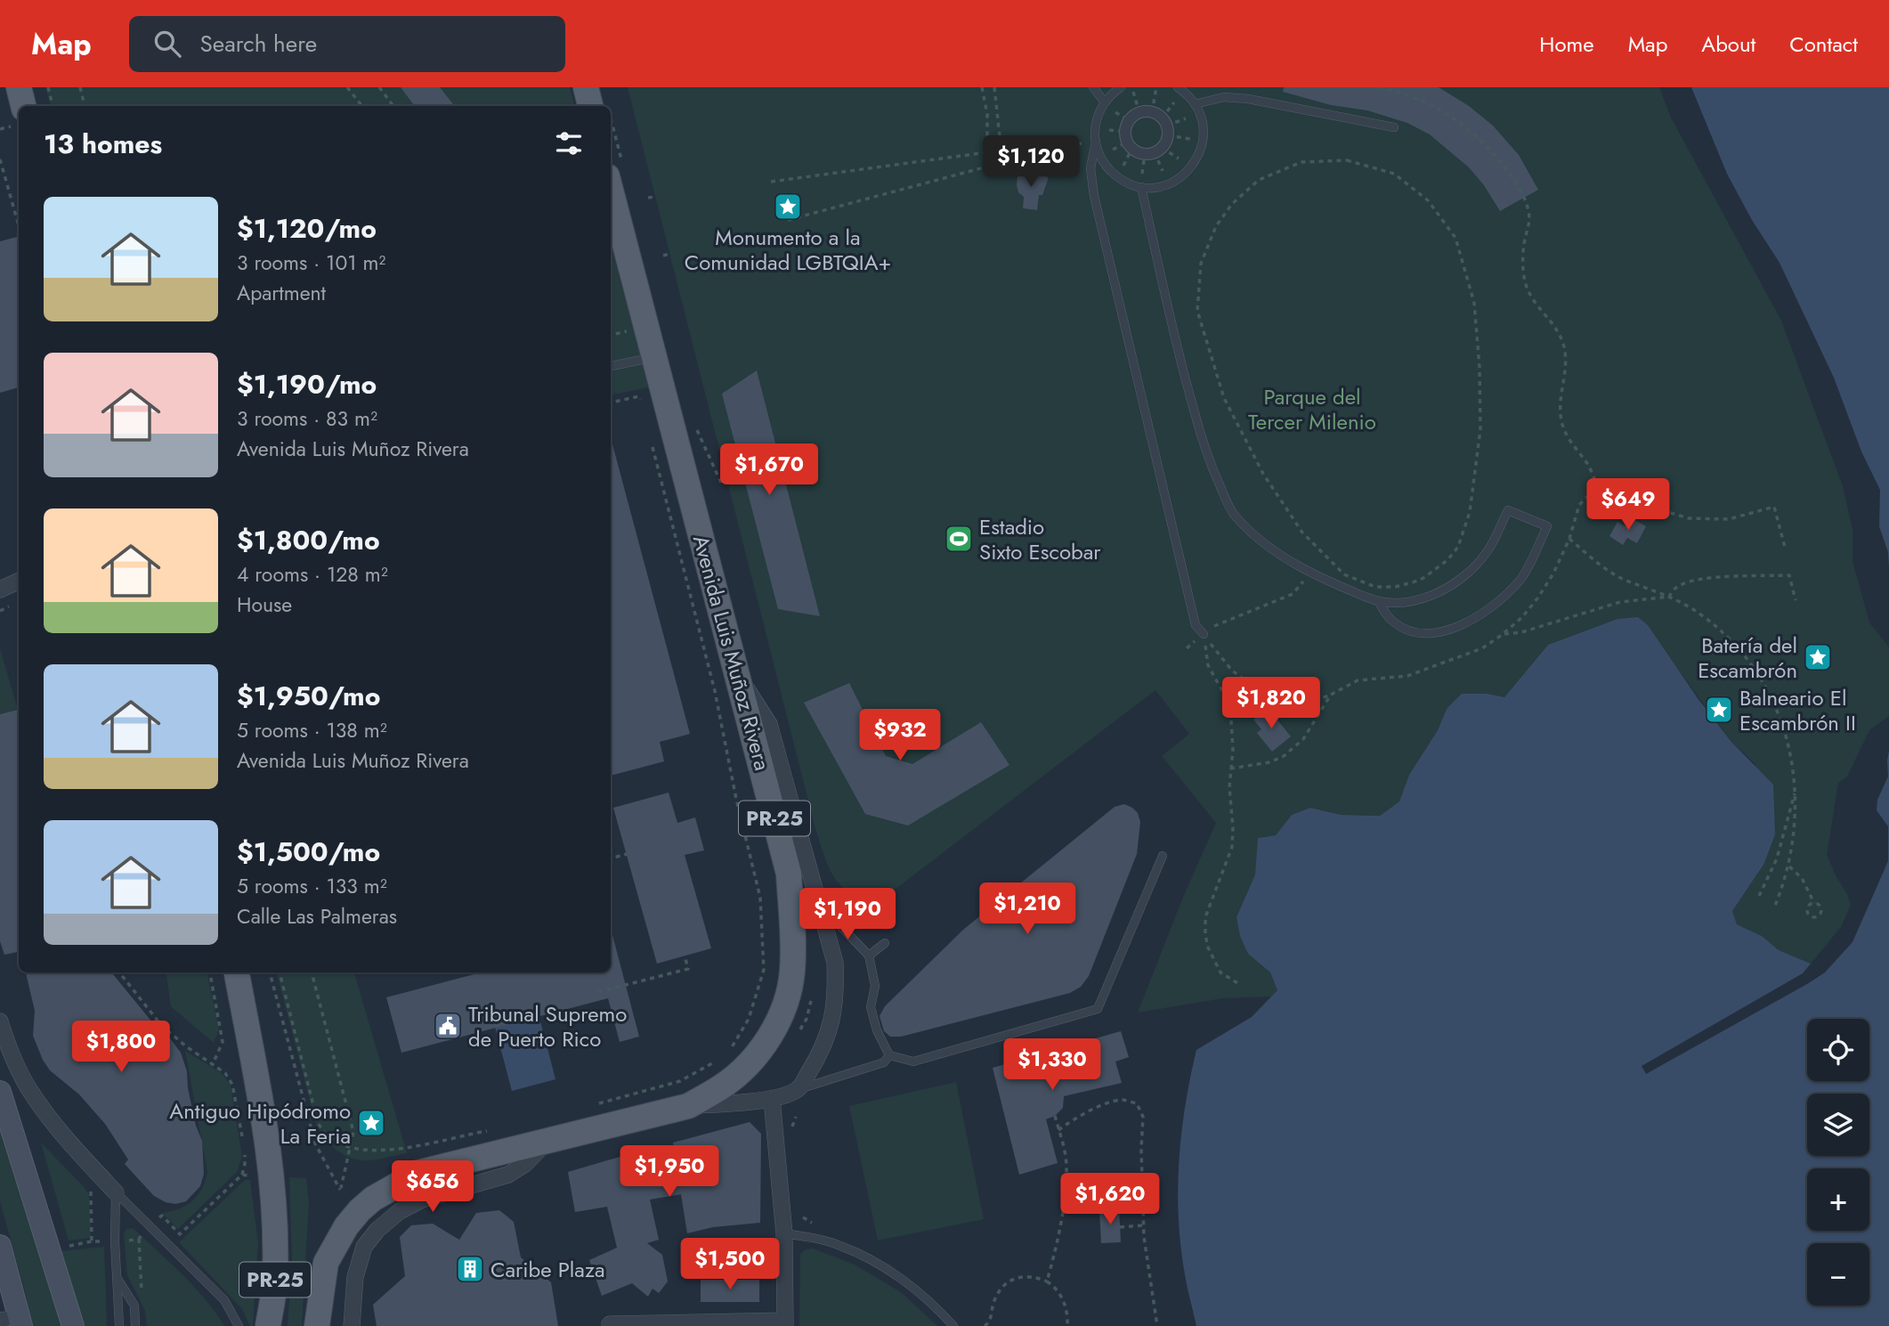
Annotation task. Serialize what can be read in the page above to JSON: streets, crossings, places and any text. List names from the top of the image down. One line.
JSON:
{"streets":{"main road":["Avenida Luis Muñoz Rivera","PR-25"]},"parks":["Parque del Tercer Milenio"],"places":{"place":["Monumento a la Comunidad LGBTQIA+","Batería del Escambrón","Balneario El Escambrón II","Antiguo Hipódromo La Feria"],"sports":["Estadio Sixto Escobar"],"public building":["Tribunal Supremo de Puerto Rico"],"building":["Caribe Plaza"]},"page":{"header":"Map","search":"Search here","nav":["Home","Map","About","Contact"],"heading":"13 homes","price":["$1,120","$1,670","$649","$1,820","$932","$1,210","$1,190","$1,800","$1,330","$1,950","$656","$1,620","$1,500"],"list":[{"name":"$1,120/mo","note":"3 rooms · 101 m² · Apartment"},{"name":"$1,190/mo","note":"3 rooms · 83 m² · Avenida Luis Muñoz Rivera"},{"name":"$1,800/mo","note":"4 rooms · 128 m² · House"},{"name":"$1,950/mo","note":"5 rooms · 138 m² · Avenida Luis Muñoz Rivera"},{"name":"$1,500/mo","note":"5 rooms · 133 m² · Calle Las Palmeras"}],"map_buttons":["+","−"]}}
